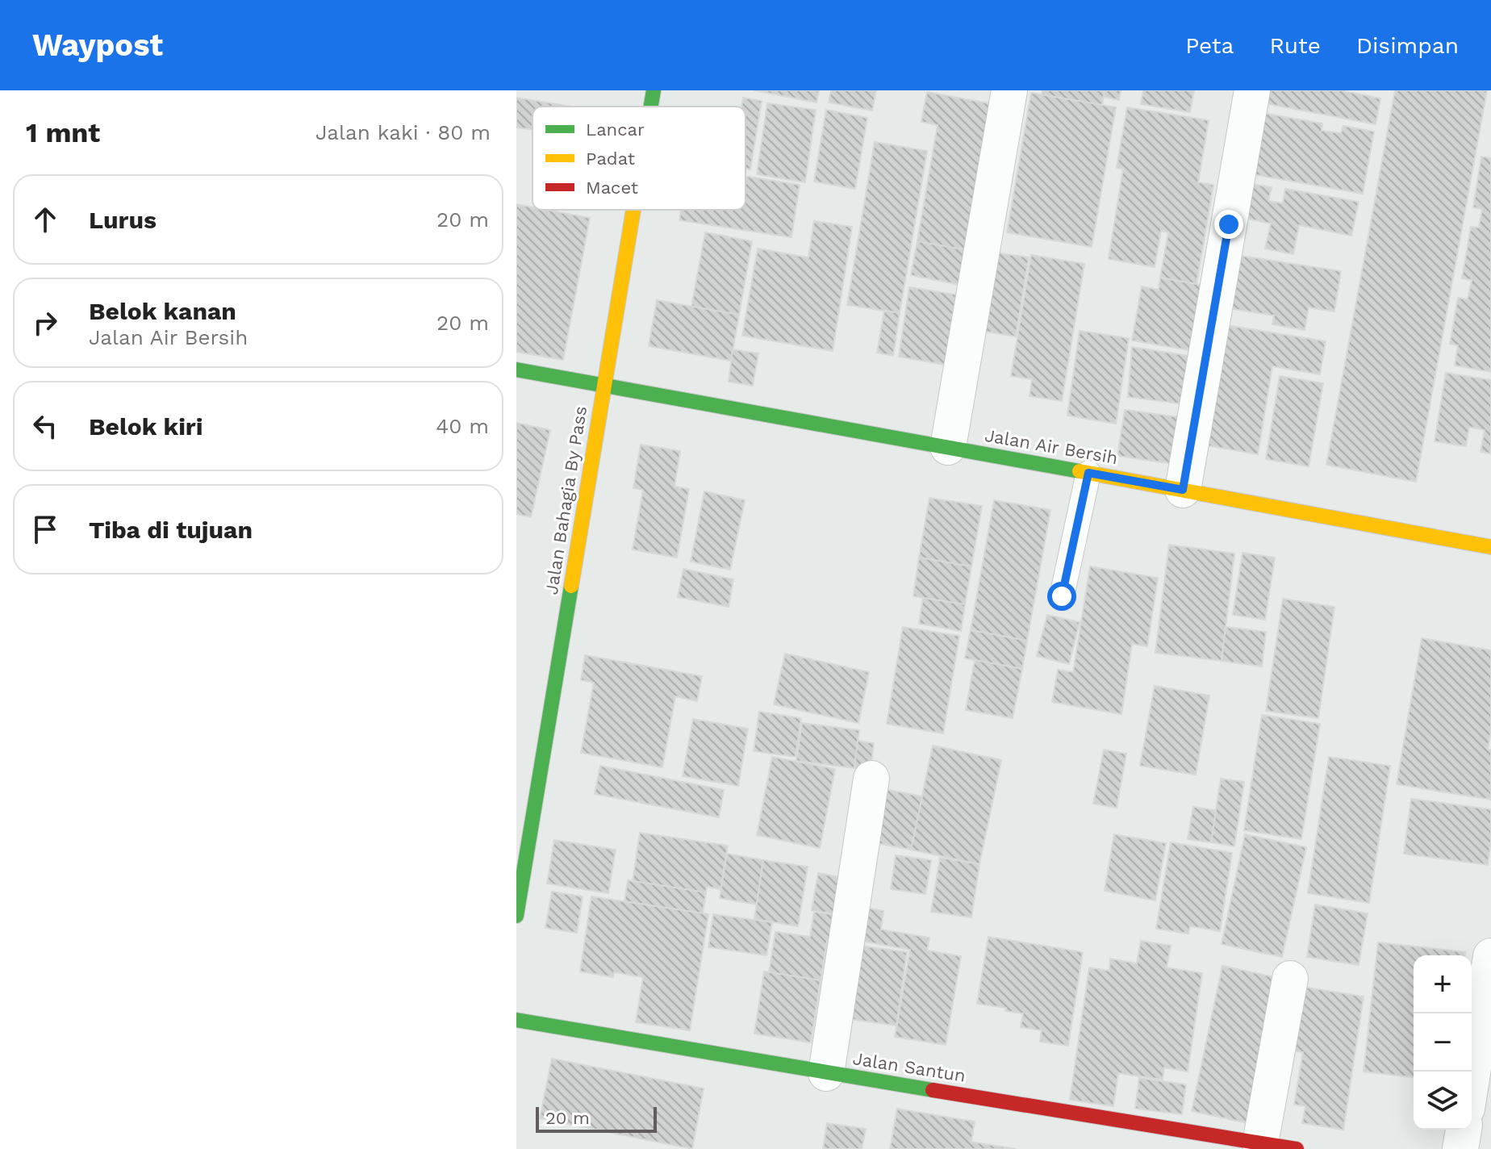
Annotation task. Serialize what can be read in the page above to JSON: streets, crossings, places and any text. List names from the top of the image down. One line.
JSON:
{"streets":{"street":["Jalan Air Bersih","Jalan Bahagia By Pass","Jalan Santun"]},"crossings":[["Jalan Air Bersih","Jalan Bahagia By Pass"]],"legend":["Lancar","Padat","Macet"],"scale_bar":"20 m","page":{"header":"Waypost","nav":["Peta","Rute","Disimpan"],"heading":["1 mnt","Jalan kaki · 80 m"],"list":[["Lurus","20 m"],["Belok kanan","Jalan Air Bersih","20 m"],["Belok kiri","40 m"],"Tiba di tujuan"],"map_buttons":["+","−"],"scale":"20 m"}}
